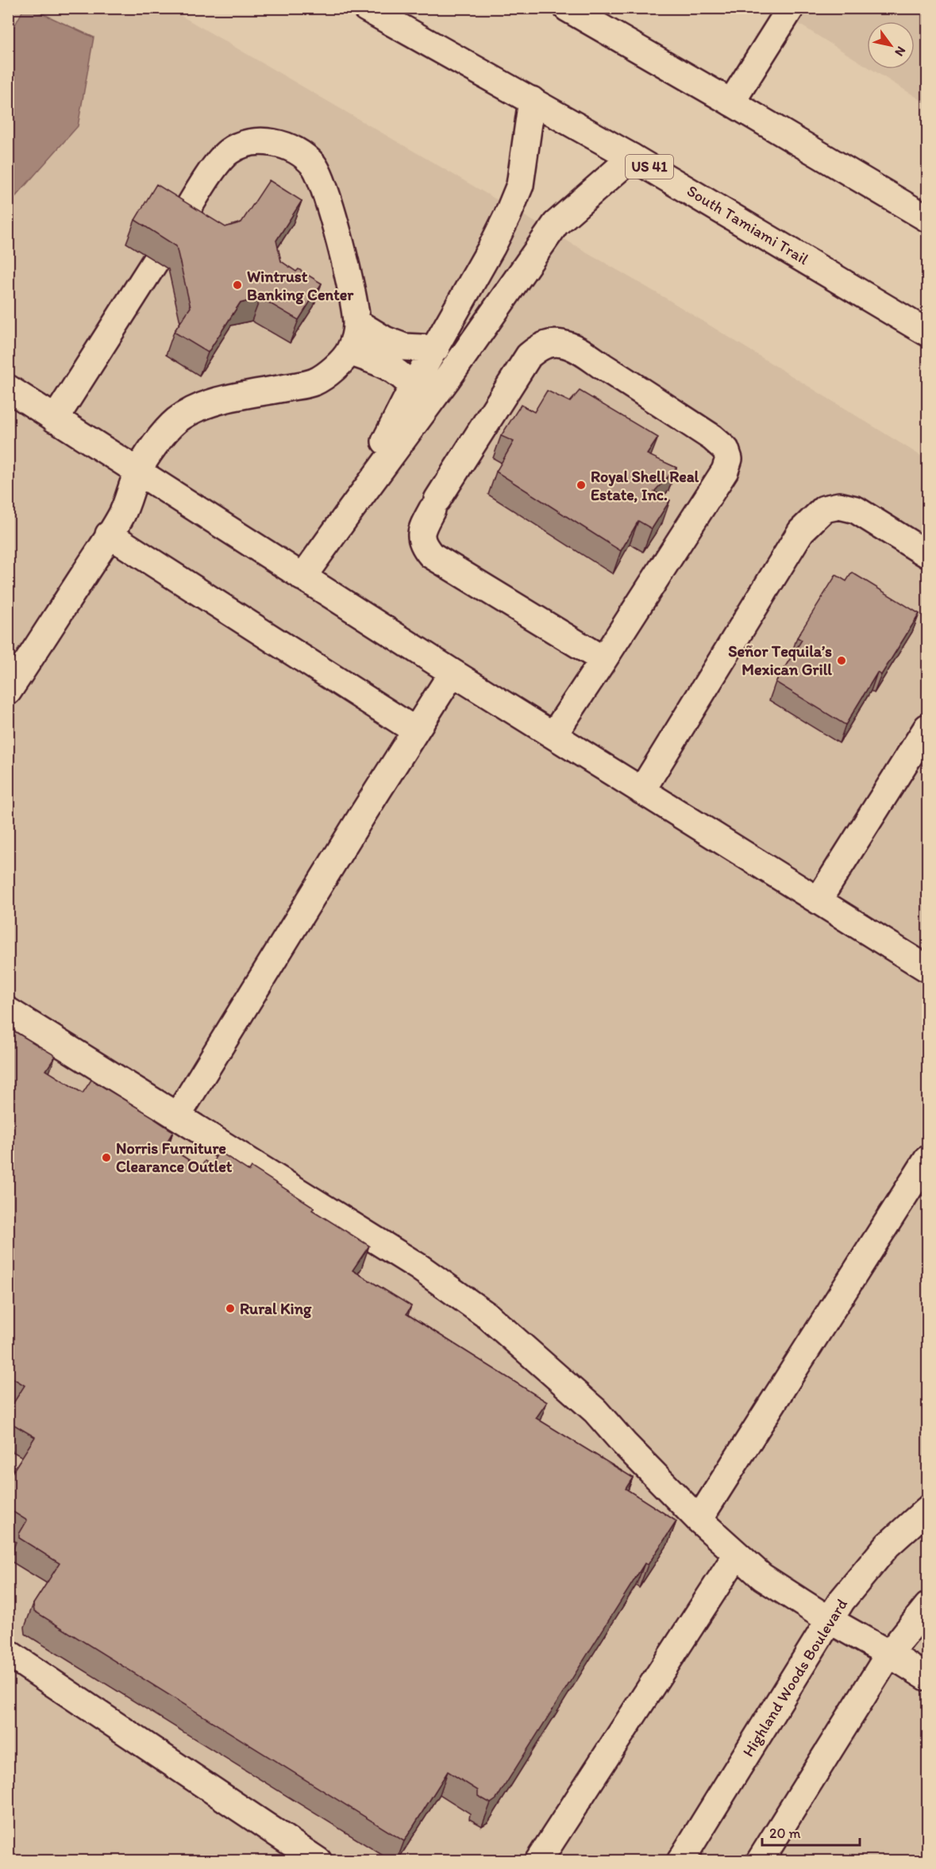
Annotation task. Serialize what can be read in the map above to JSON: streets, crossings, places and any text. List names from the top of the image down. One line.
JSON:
{"streets":{"main road":["US 41","South Tamiami Trail","Highland Woods Boulevard"]},"places":["Wintrust Banking Center","Royal Shell Real Estate, Inc.","Señor Tequila’s Mexican Grill","Norris Furniture Clearance Outlet","Rural King"],"scale_bar":"20 m","north":"bottom right"}
